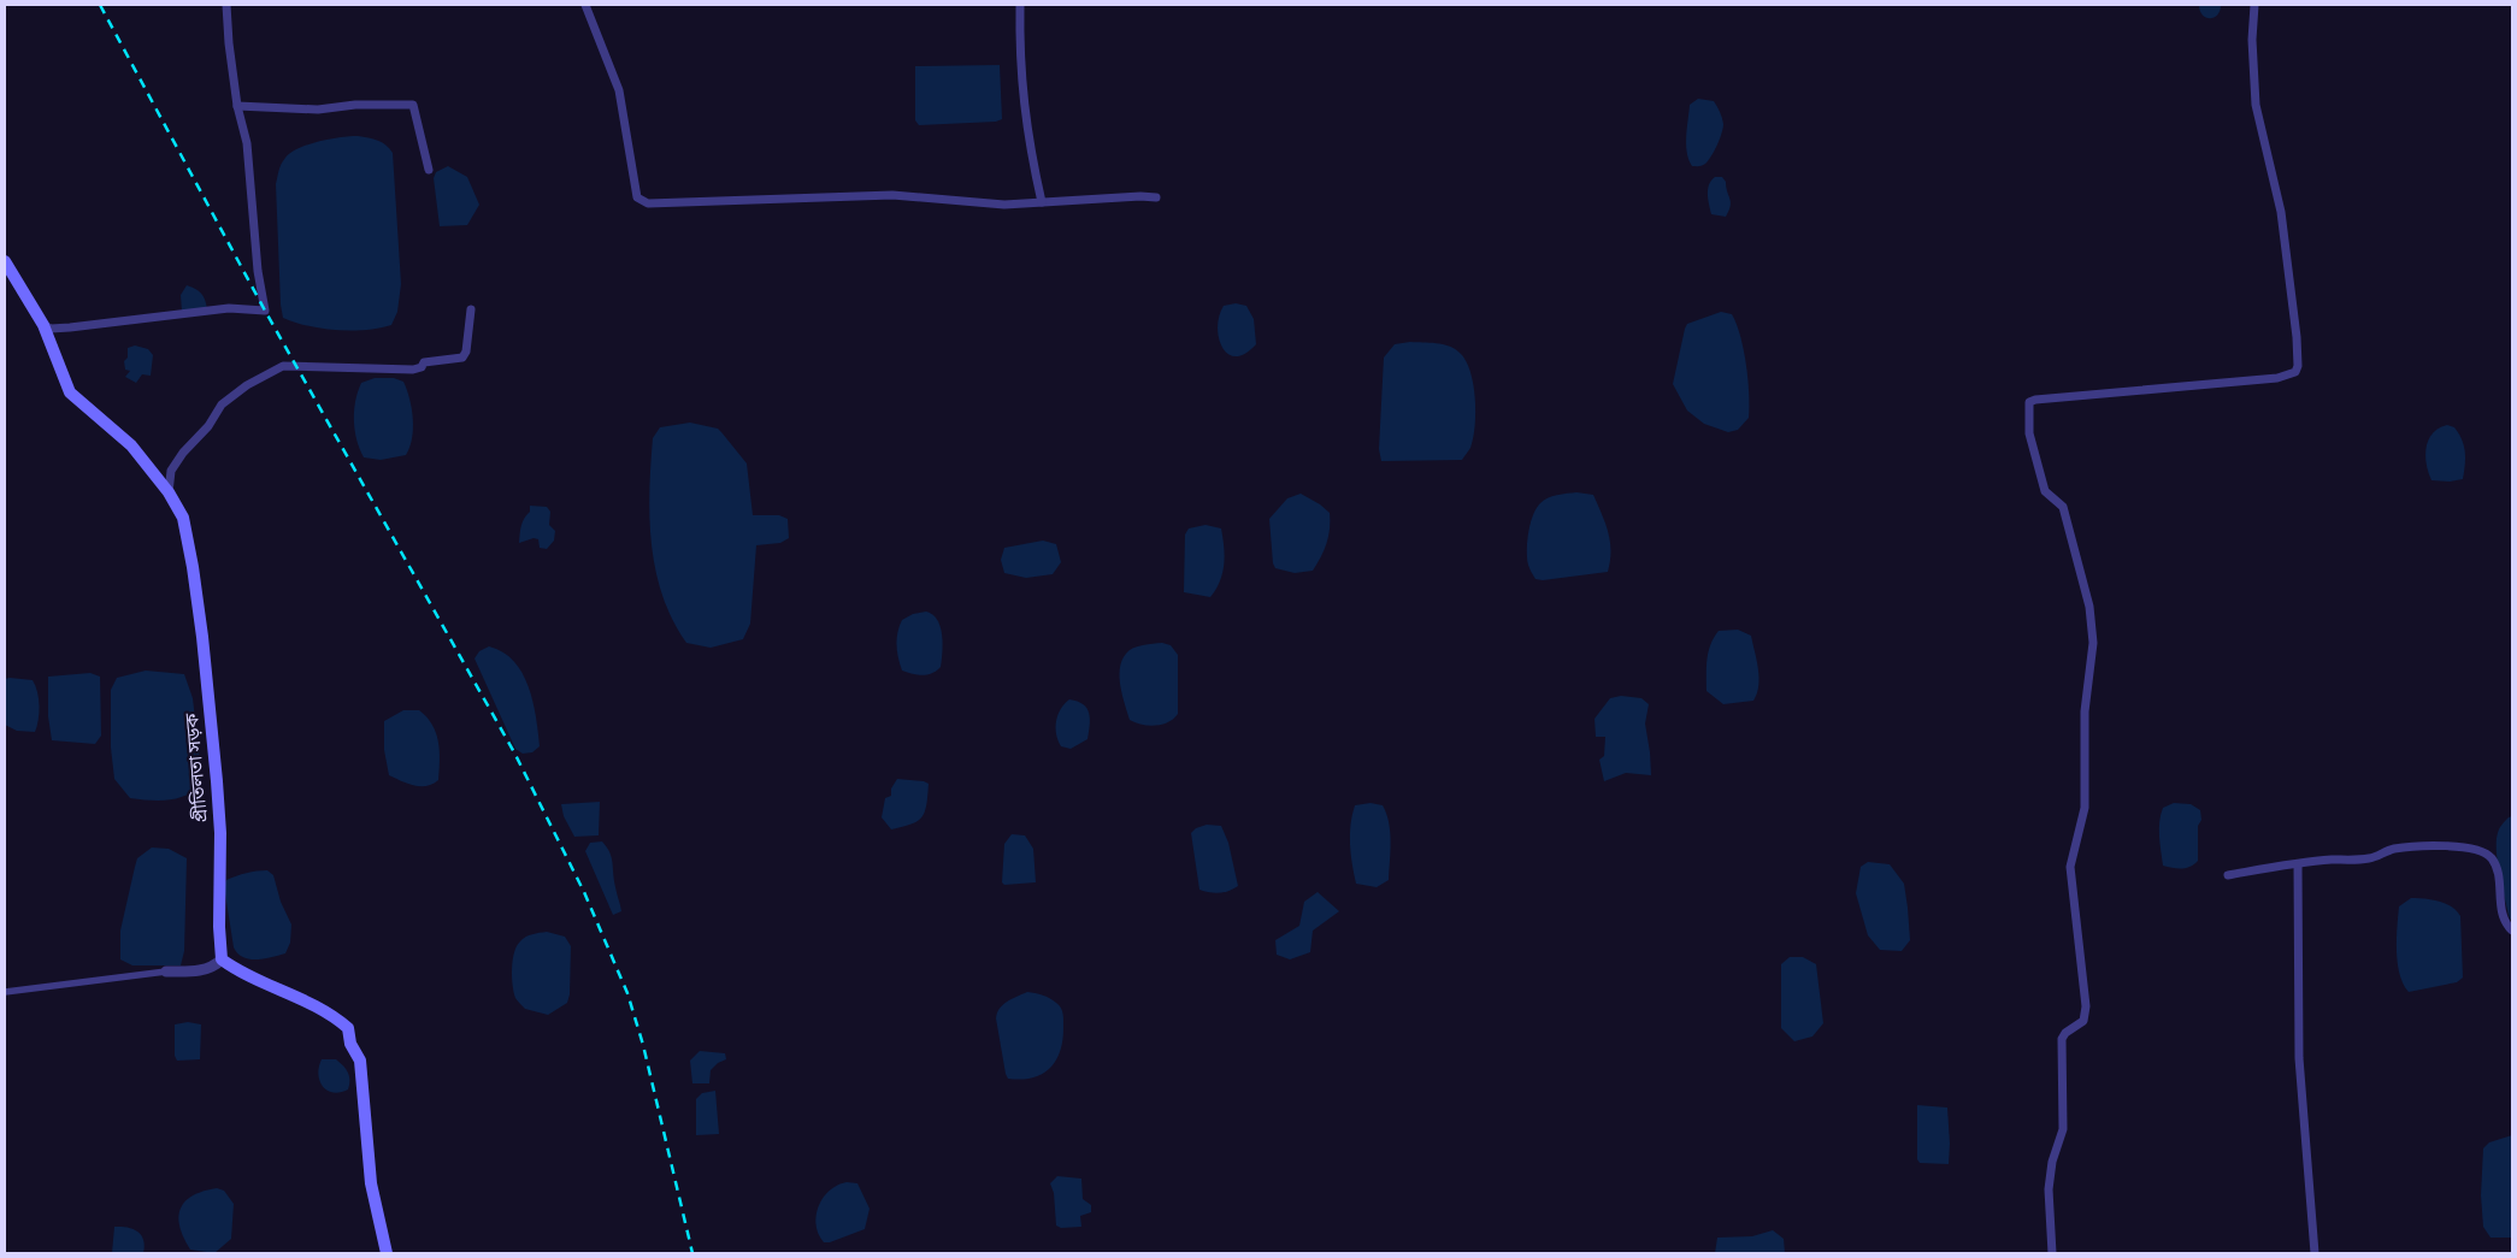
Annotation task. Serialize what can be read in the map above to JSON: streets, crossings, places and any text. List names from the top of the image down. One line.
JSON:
{"streets":{"main road":["প্রীতিলতা সড়ক"]}}
